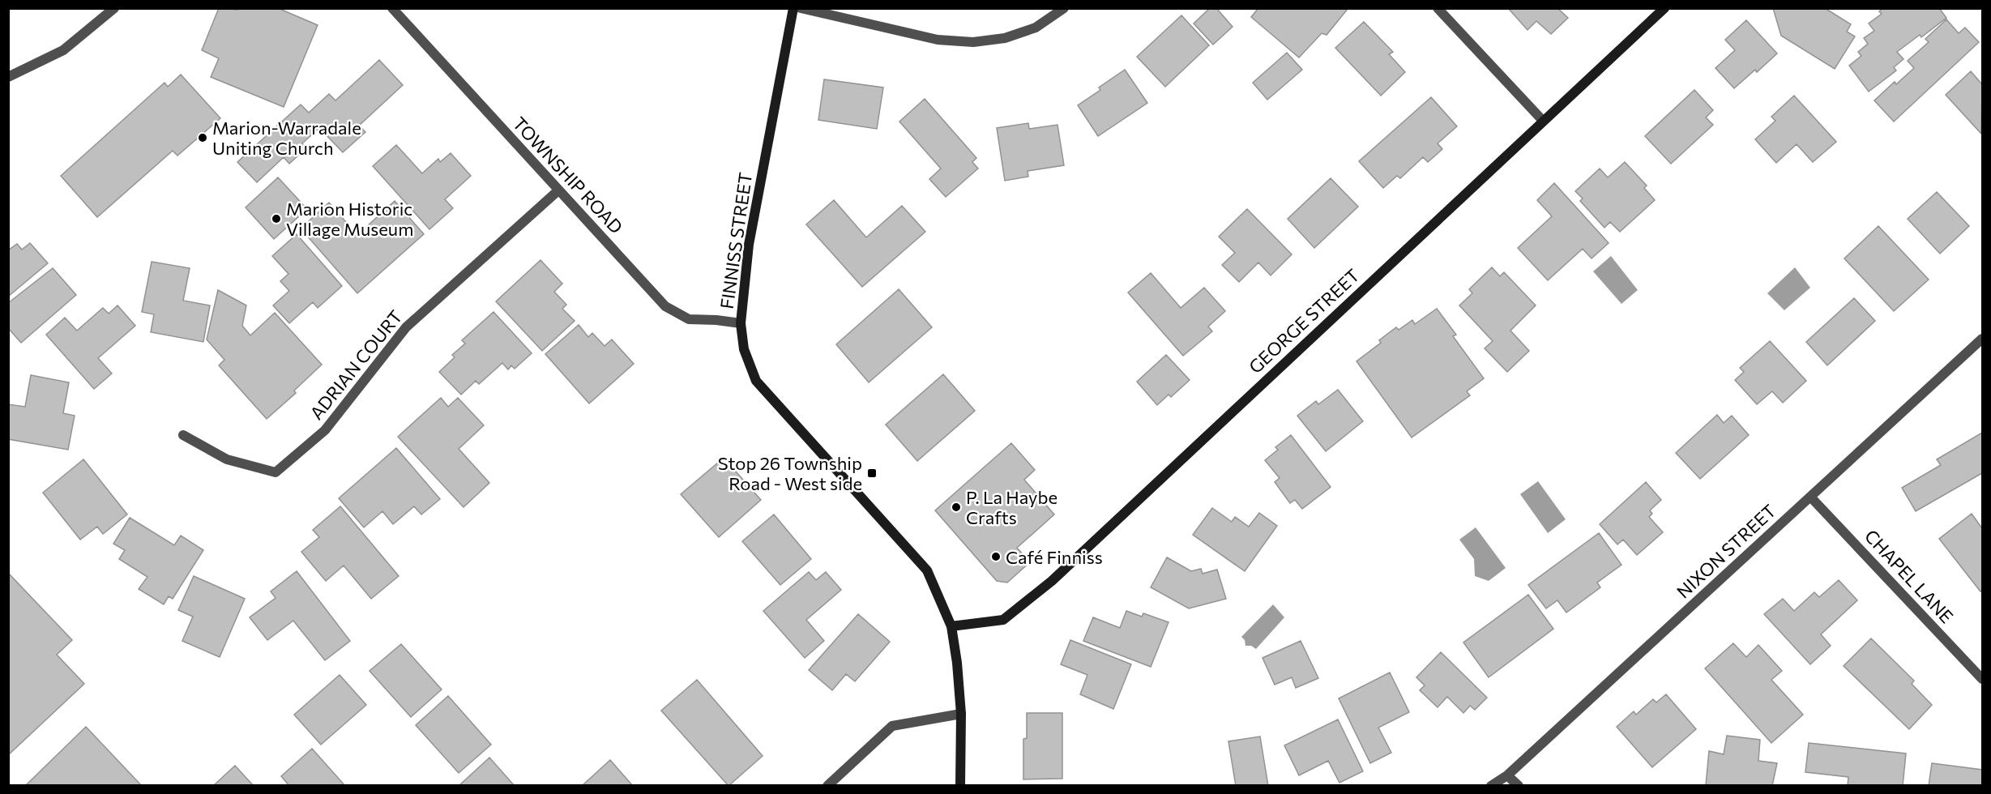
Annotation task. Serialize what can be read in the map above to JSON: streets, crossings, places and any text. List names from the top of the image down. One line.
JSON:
{"streets":{"street":["TOWNSHIP ROAD","FINNISS STREET","GEORGE STREET","ADRIAN COURT","NIXON STREET","CHAPEL LANE"]},"crossings":[["TOWNSHIP ROAD","FINNISS STREET"],["TOWNSHIP ROAD","ADRIAN COURT"],["FINNISS STREET","GEORGE STREET"],["NIXON STREET","CHAPEL LANE"]],"places":{"other":["Marion-Warradale Uniting Church","Marion Historic Village Museum","P. La Haybe Crafts","Café Finniss"],"transit":["Stop 26 Township Road - West side"]}}
